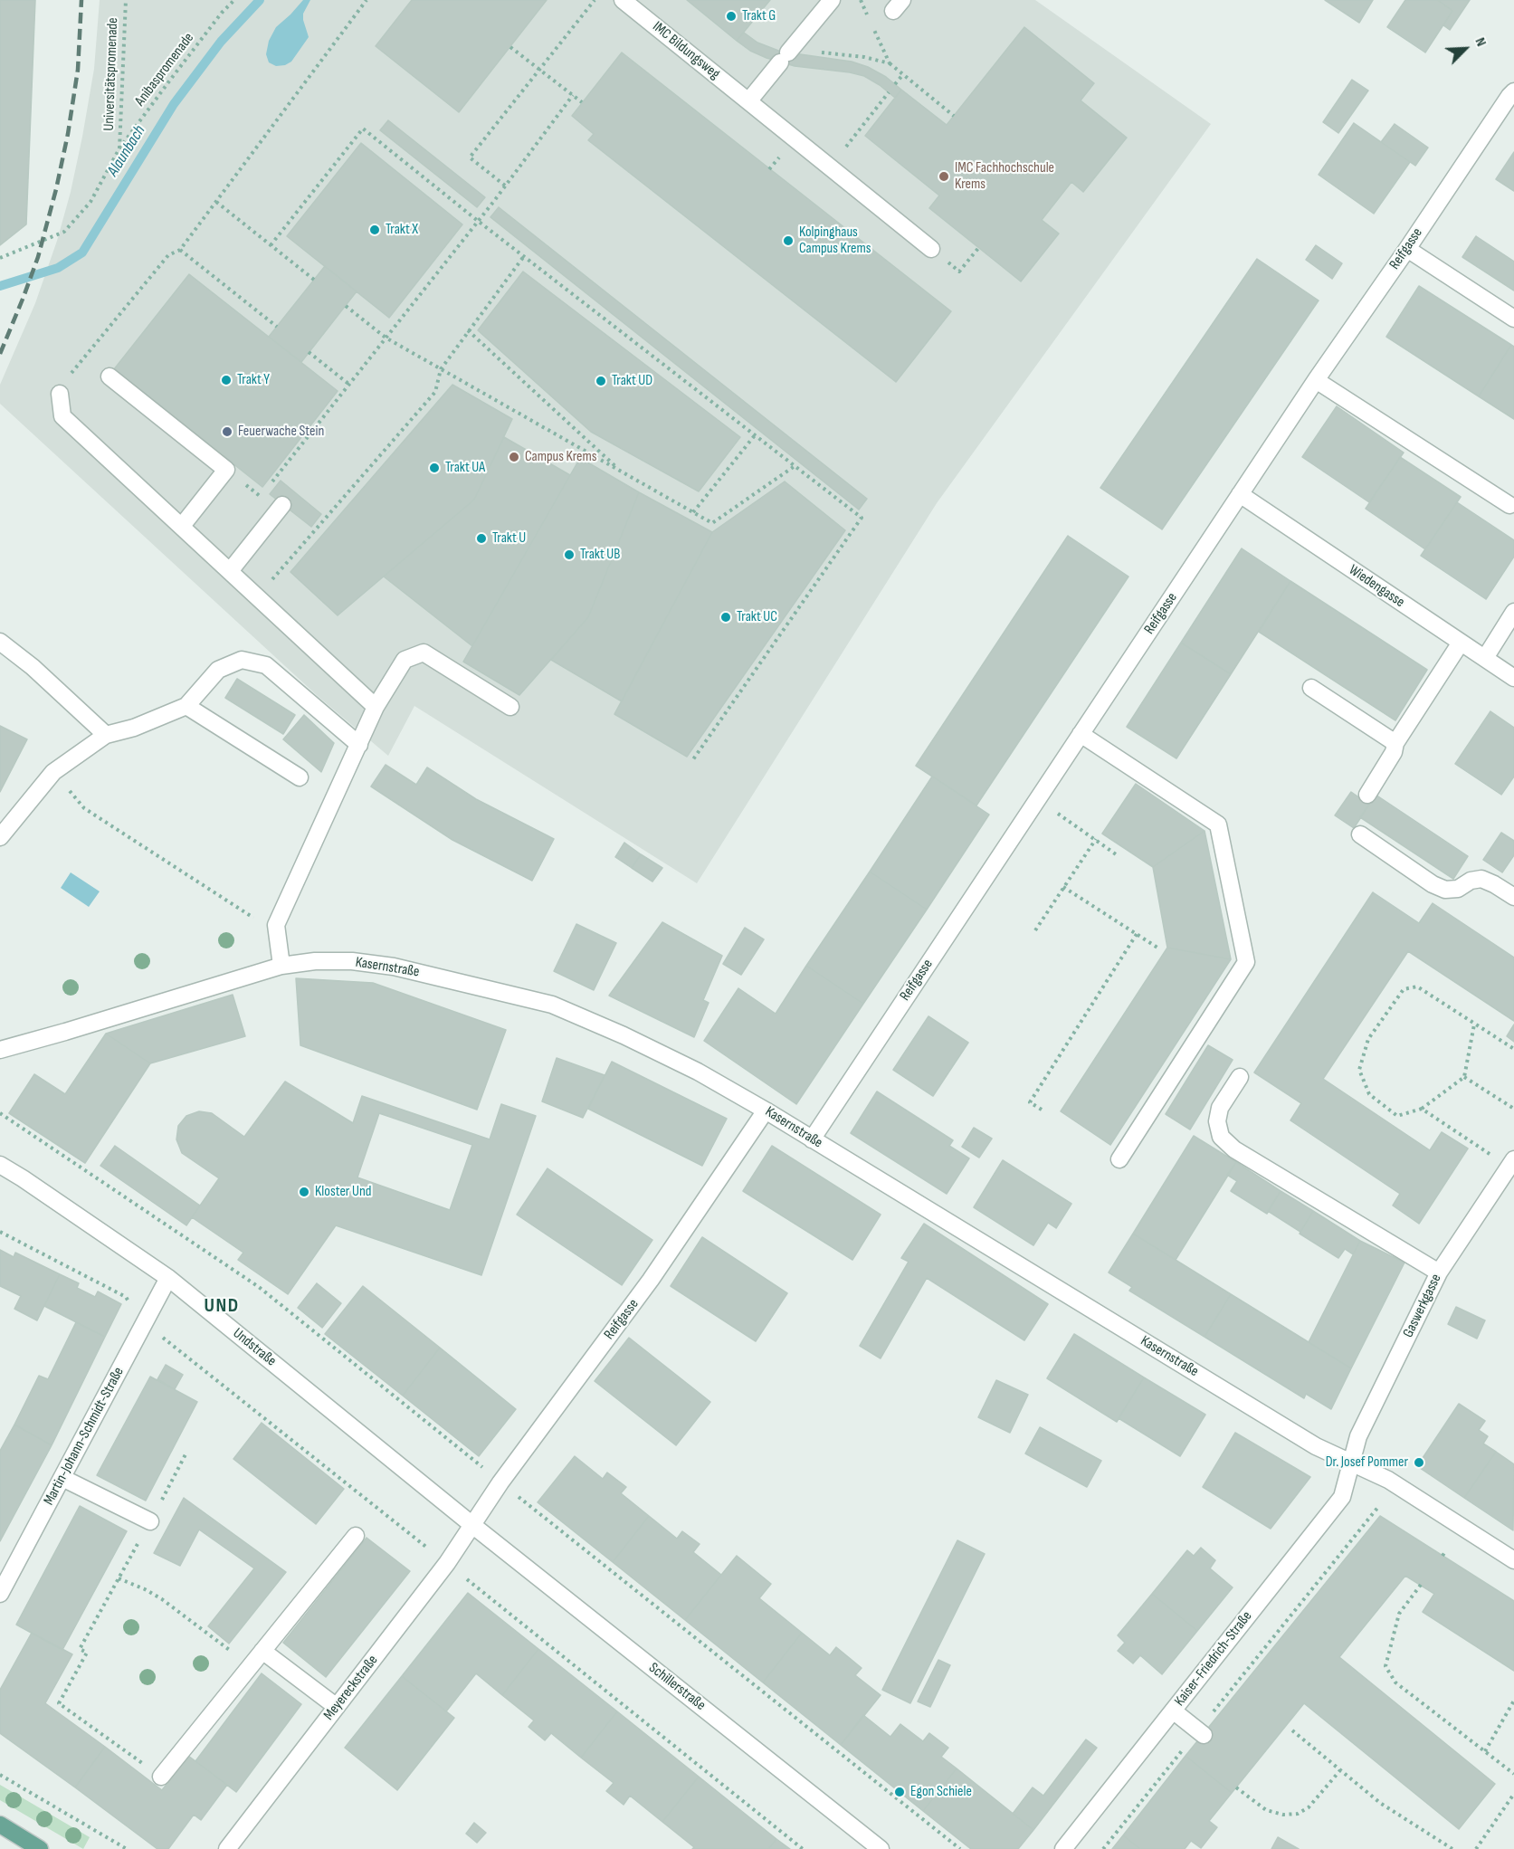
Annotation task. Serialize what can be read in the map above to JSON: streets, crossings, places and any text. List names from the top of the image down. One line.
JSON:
{"streets":{"street":["IMC Bildungsweg","Reifgasse","Wiedengasse","Kasernstraße","Gaswerkgasse","Undstraße","Martin-Johann-Schmidt-Straße","Kaiser-Friedrich-Straße","Schillerstraße","Meyereckstraße"],"path":["Anibaspromenade","Universitätspromenade"]},"crossings":[["Anibaspromenade","Universitätspromenade"],["Reifgasse","Wiedengasse"],["Reifgasse","Kasernstraße"],["Reifgasse","Undstraße"],["Reifgasse","Schillerstraße"],["Reifgasse","Meyereckstraße"],["Kasernstraße","Gaswerkgasse"],["Kasernstraße","Kaiser-Friedrich-Straße"],["Gaswerkgasse","Kaiser-Friedrich-Straße"],["Undstraße","Martin-Johann-Schmidt-Straße"],["Undstraße","Schillerstraße"],["Undstraße","Meyereckstraße"],["Schillerstraße","Meyereckstraße"]],"districts":["UND"],"water":["Alaunbach"],"places":["Trakt G","IMC Fachhochschule Krems","Trakt X","Kolpinghaus Campus Krems","Trakt Y","Trakt UD","Feuerwache Stein","Campus Krems","Trakt UA","Trakt U","Trakt UB","Trakt UC","Kloster Und","Dr. Josef Pommer","Egon Schiele"],"north":"top right"}
